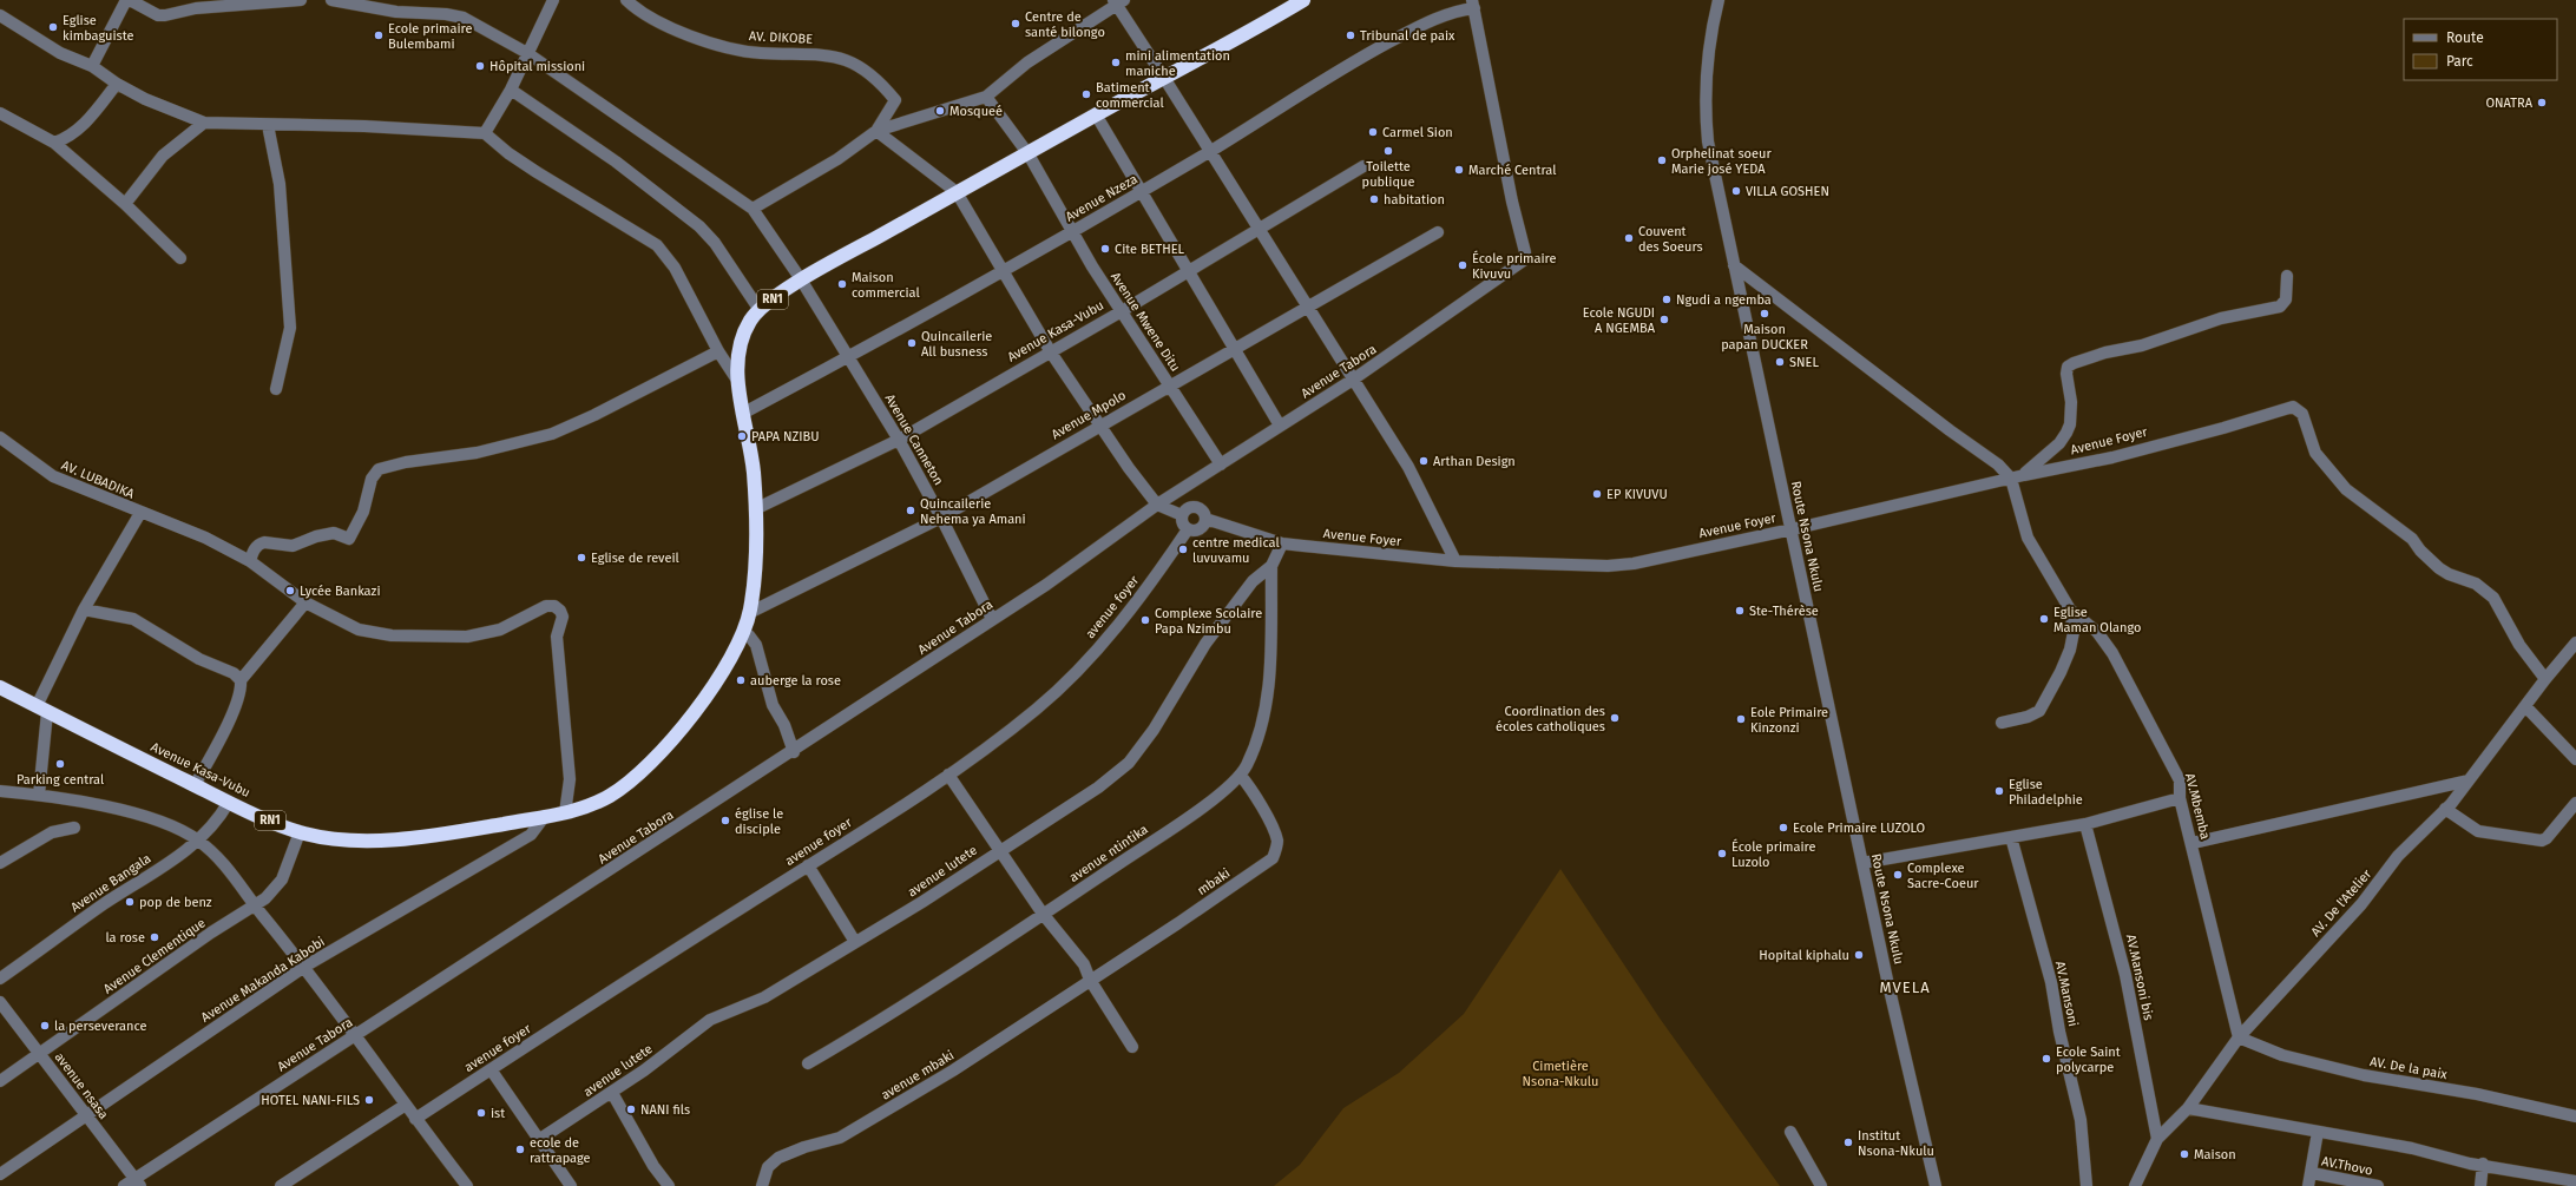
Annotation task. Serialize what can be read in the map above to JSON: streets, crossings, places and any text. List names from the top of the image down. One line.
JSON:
{"streets":{"highway":["RN1","Avenue Kasa-Vubu"],"street":["AV. DIKOBE","Avenue Nzeza","Avenue Mwene Ditu","Avenue Tabora","Avenue Mpolo","Avenue Canneton","Avenue Foyer","AV. LUBADIKA","Route Nsona Nkulu","avenue foyer","AV.Mbemba","avenue ntintika","avenue lutete","mbaki","Avenue Bangala","AV. De l'Atelier","Avenue Clementique","AV.Mansoni bis","Avenue Makanda Kabobi","AV.Mansoni","AV. De la paix","avenue mbaki","avenue nsasa","AV.Thovo"]},"crossings":[["Avenue Nzeza","RN1"],["Avenue Nzeza","Avenue Mwene Ditu"],["Avenue Nzeza","Avenue Tabora"],["Avenue Nzeza","Avenue Canneton"],["RN1","Avenue Mwene Ditu"],["RN1","Avenue Kasa-Vubu"],["RN1","Avenue Mpolo"],["RN1","Avenue Canneton"],["RN1","AV. LUBADIKA"],["Avenue Mwene Ditu","Avenue Kasa-Vubu"],["Avenue Mwene Ditu","Avenue Tabora"],["Avenue Mwene Ditu","Avenue Mpolo"],["Avenue Kasa-Vubu","Avenue Canneton"],["Avenue Kasa-Vubu","AV. LUBADIKA"],["Avenue Kasa-Vubu","Avenue Bangala"],["Avenue Kasa-Vubu","Avenue Clementique"],["Avenue Kasa-Vubu","Avenue Makanda Kabobi"],["Avenue Tabora","Avenue Canneton"],["Avenue Tabora","avenue nsasa"],["Avenue Mpolo","Avenue Canneton"],["Avenue Foyer","Route Nsona Nkulu"],["Avenue Foyer","avenue foyer"],["Avenue Foyer","avenue lutete"],["Avenue Foyer","AV. De l'Atelier"],["AV.Mbemba","AV. De l'Atelier"],["AV.Mbemba","AV. De la paix"],["avenue ntintika","avenue lutete"],["avenue ntintika","mbaki"],["mbaki","avenue mbaki"],["AV. De l'Atelier","AV.Mansoni bis"],["AV. De l'Atelier","AV. De la paix"],["Avenue Clementique","avenue nsasa"],["Avenue Makanda Kabobi","avenue nsasa"]],"districts":["MVELA"],"parks":["Cimetière Nsona-Nkulu"],"places":["Centre de santé bilongo","Eglise kimbaguiste","Ecole primaire Bulembami","Tribunal de paix","mini alimentation maniche","Hôpital missioni","Batiment commercial","ONATRA","Mosqueé","Carmel Sion","Toilette publique","Orphelinat soeur Marie josé YEDA","Marché Central","VILLA GOSHEN","habitation","Couvent des Soeurs","Cite BETHEL","École primaire Kivuvu","Maison commercial","Ngudi a ngemba","Maison papan DUCKER","Ecole NGUDI A NGEMBA","Quincailerie All busness","SNEL","PAPA NZIBU","Arthan Design","EP KIVUVU","Quincailerie Nehema ya Amani","centre medical luvuvamu","Eglise de reveil","Lycée Bankazi","Ste-Thérèse","Eglise Maman Olango","Complexe Scolaire Papa Nzimbu","auberge la rose","Coordination des écoles catholiques","Eole Primaire Kinzonzi","Parking central","Eglise Philadelphie","église le disciple","Ecole Primaire LUZOLO","École primaire Luzolo","Complexe Sacre-Coeur","pop de benz","la rose","Hopital kiphalu","la perseverance","Ecole Saint polycarpe","HOTEL NANI-FILS","NANI fils","ist","Institut Nsona-Nkulu","ecole de rattrapage","Maison"],"legend":["Route","Parc"]}
